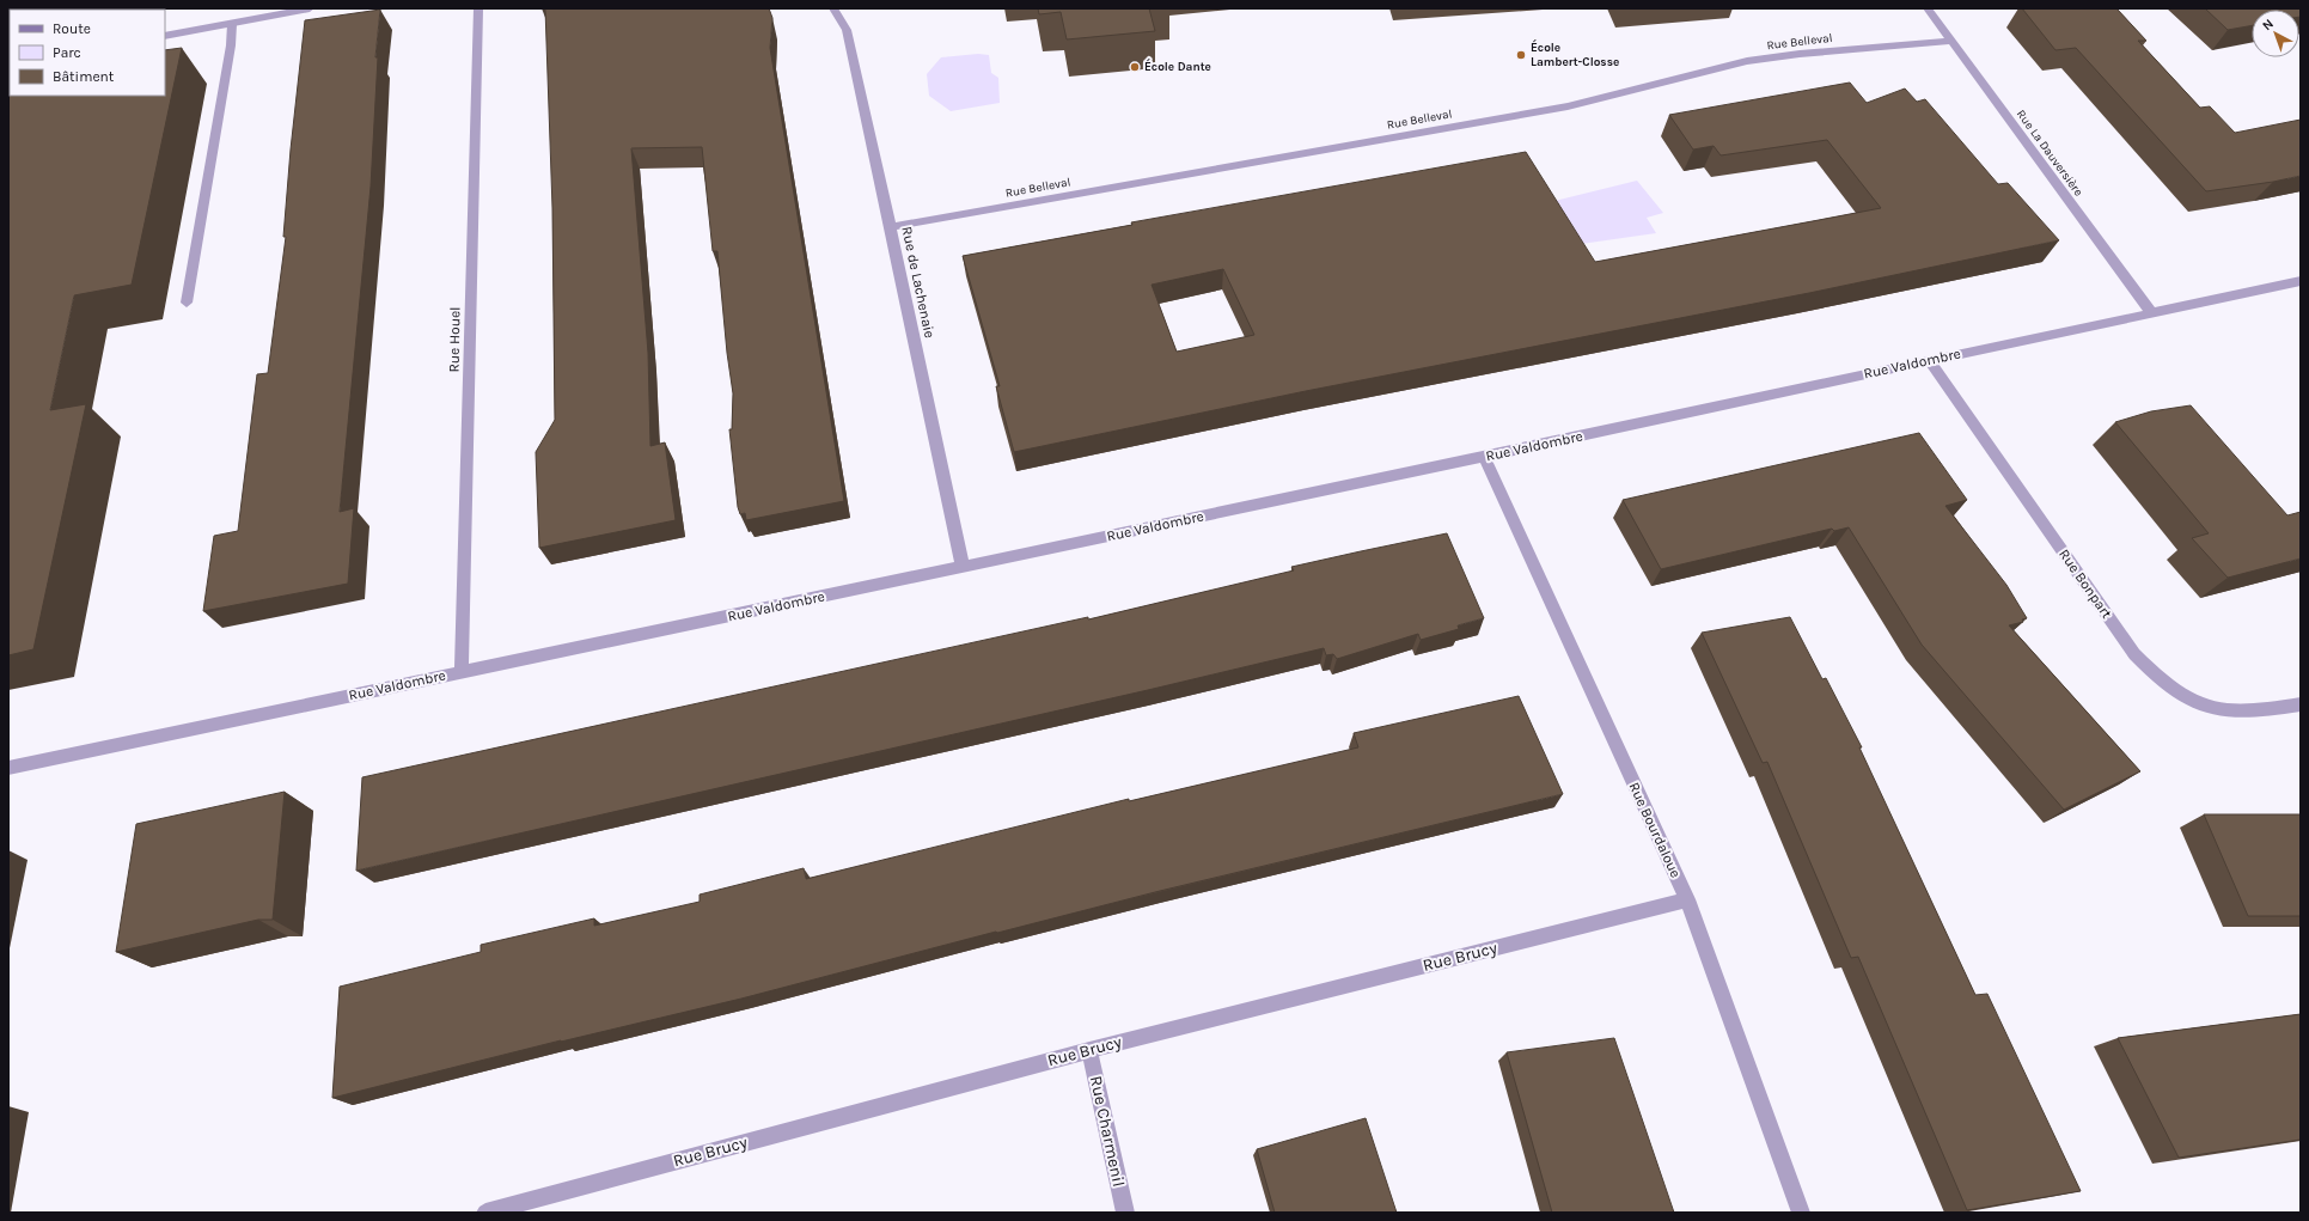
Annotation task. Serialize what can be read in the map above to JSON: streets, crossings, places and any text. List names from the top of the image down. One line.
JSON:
{"streets":{"street":["Rue Belleval","Rue La Dauversière","Rue de Lachenaie","Rue Houel","Rue Valdombre","Rue Bonpart","Rue Bourdaloue","Rue Brucy","Rue Charmenil"]},"crossings":[["Rue Belleval","Rue La Dauversière"],["Rue Belleval","Rue de Lachenaie"],["Rue La Dauversière","Rue Valdombre"],["Rue de Lachenaie","Rue Valdombre"],["Rue Houel","Rue Valdombre"],["Rue Valdombre","Rue Bonpart"],["Rue Valdombre","Rue Bourdaloue"],["Rue Bourdaloue","Rue Brucy"],["Rue Brucy","Rue Charmenil"]],"places":["École Lambert-Closse","École Dante"],"legend":["Route","Parc","Bâtiment"],"north":"top left"}
